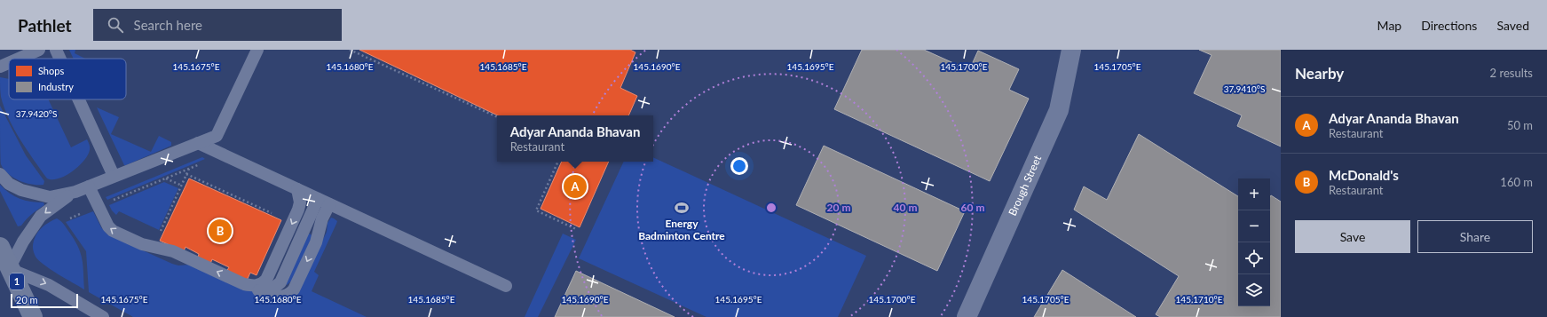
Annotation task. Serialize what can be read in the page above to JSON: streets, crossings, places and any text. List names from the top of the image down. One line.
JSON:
{"streets":{"highway":["1"],"street":["Brough Street"]},"places":{"sports":["Energy Badminton Centre"]},"legend":["Shops","Industry"],"scale_bar":"20 m","page":{"header":"Pathlet","search":"Search here","nav":["Map","Directions","Saved"],"heading":["Nearby","2 results"],"list":[{"mark":"A","name":"Adyar Ananda Bhavan","note":"Restaurant","value":"50 m"},{"mark":"B","name":"McDonald's","note":"Restaurant","value":"160 m"}],"popup":["Adyar Ananda Bhavan","Restaurant"],"pins":["A","B"],"map_buttons":["+","−"],"buttons":["Save","Share"],"scale":"20 m"},"coordinates":["145.1675°E","145.1680°E","145.1685°E","145.1690°E","145.1695°E","145.1700°E","145.1705°E","37.9410°S","37.9420°S","145.1710°E"],"rings":["20 m","40 m","60 m"]}
